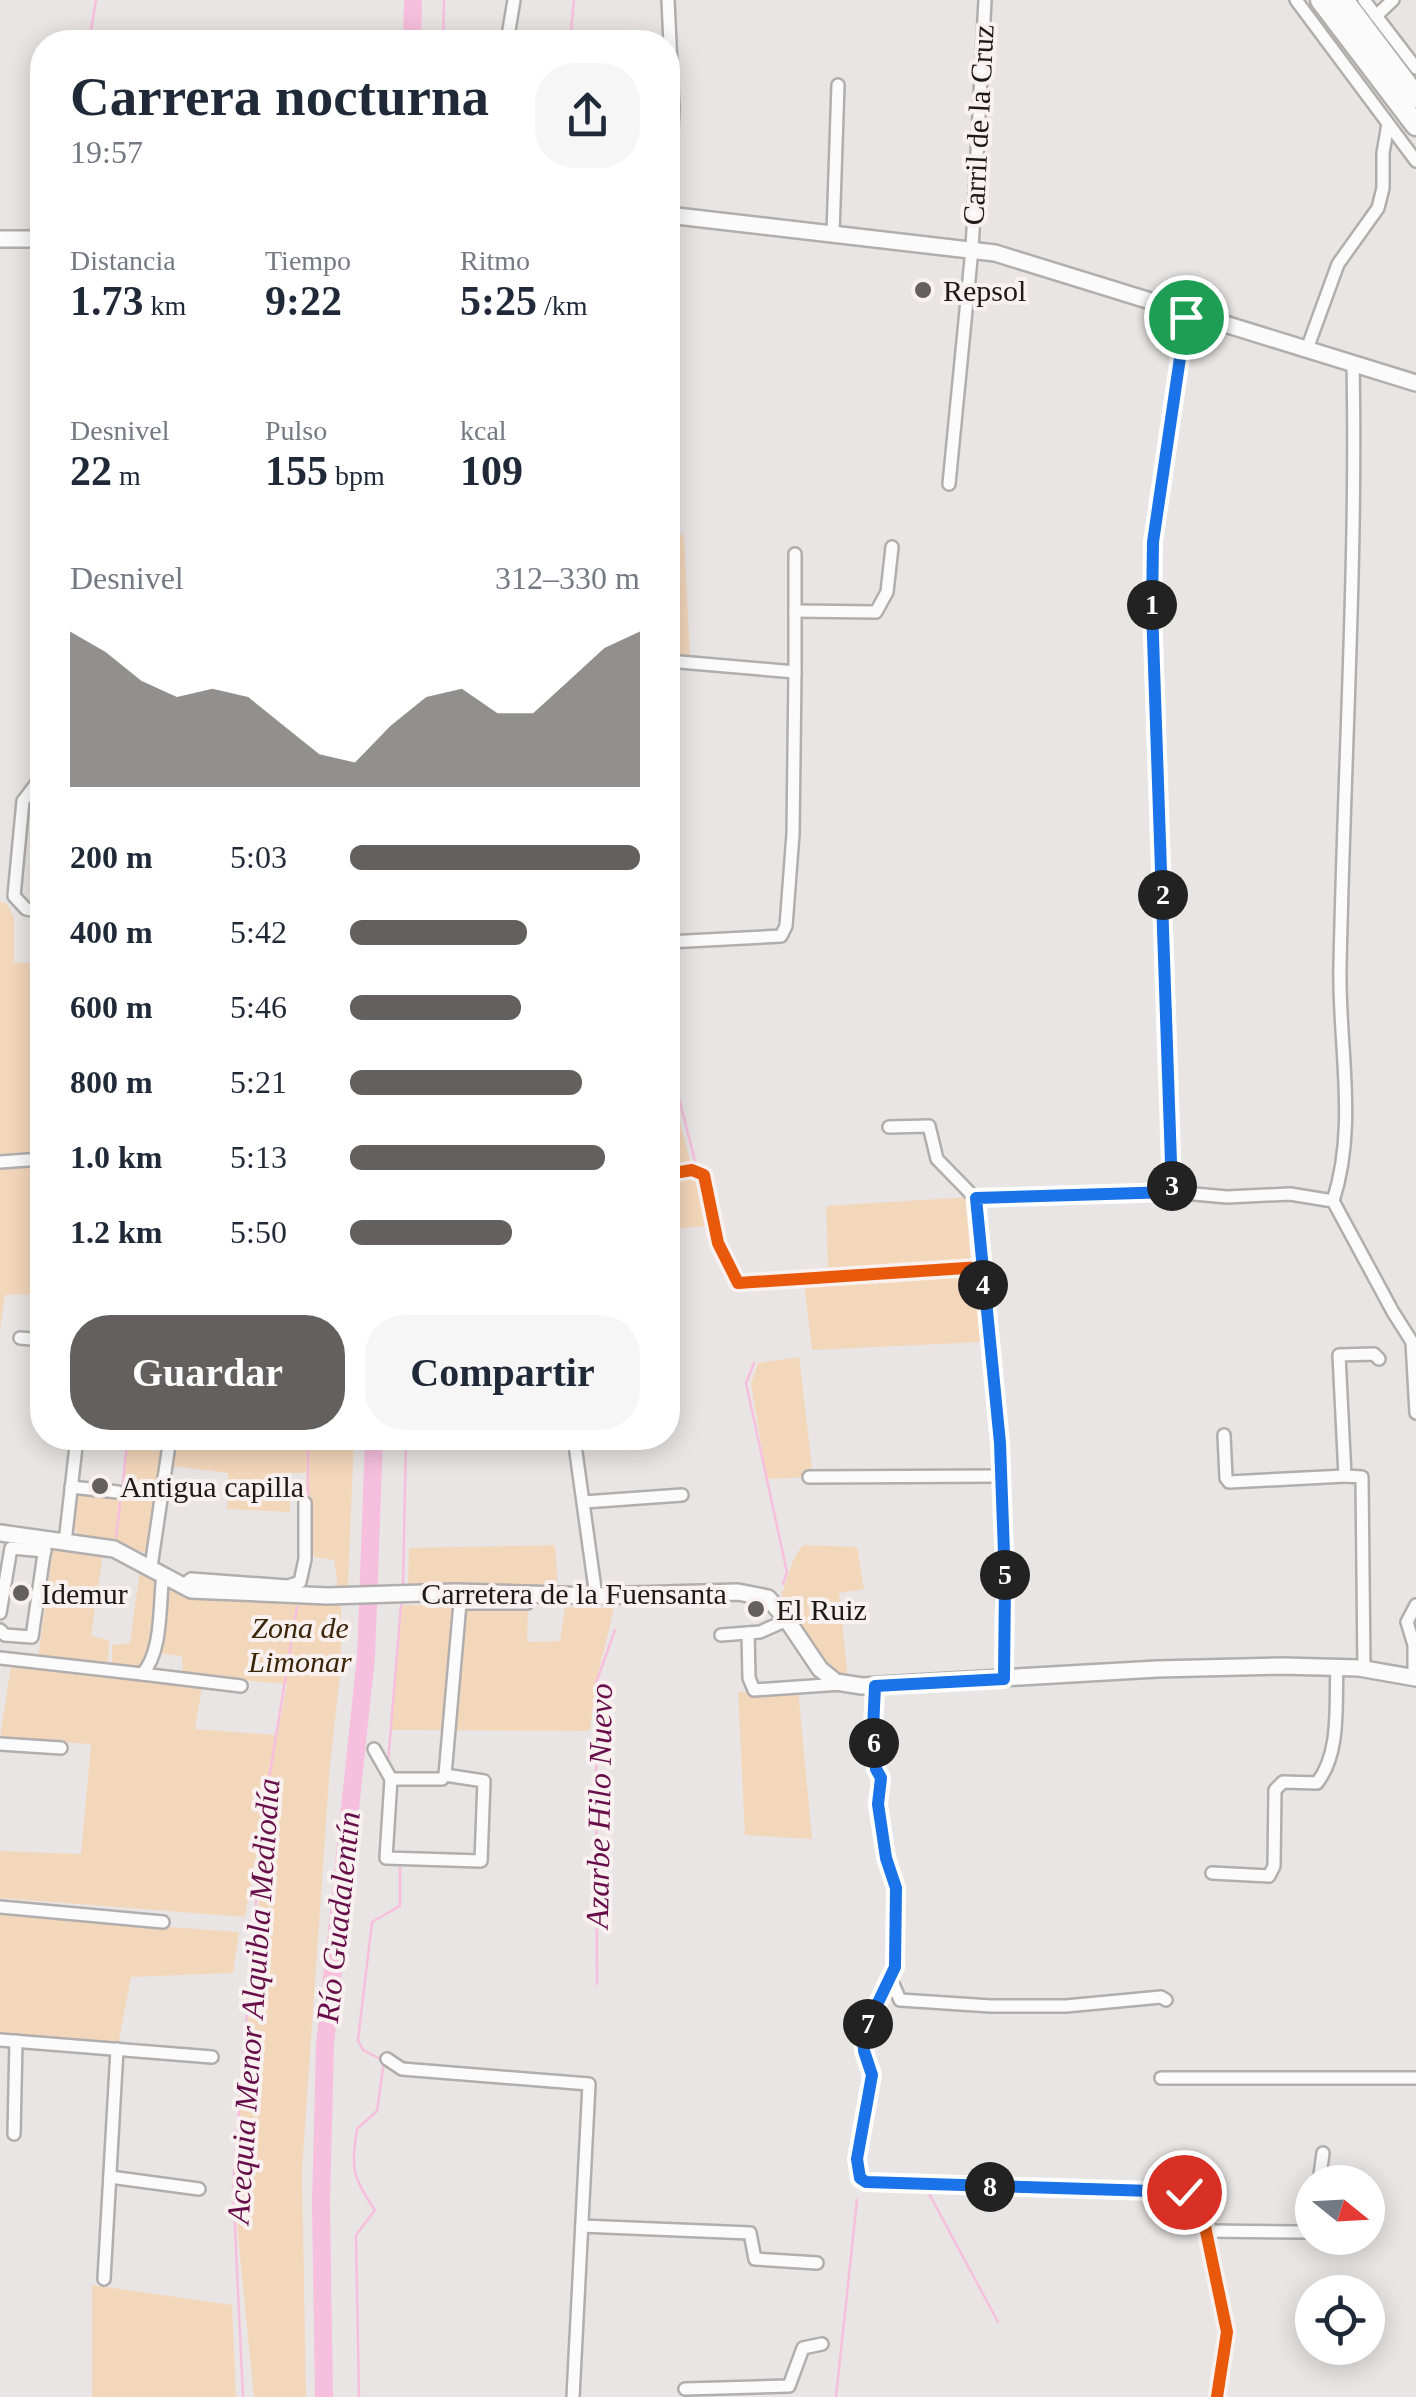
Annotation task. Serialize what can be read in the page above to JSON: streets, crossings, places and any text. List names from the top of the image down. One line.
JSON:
{"streets":{"main road":["Carretera de la Fuensanta"],"street":["Carril de la Cruz"]},"water":["Azarbe Hilo Nuevo","Río Guadalentín","Acequia Menor Alquibla Mediodía"],"parks":["Zona de Limonar"],"places":["Repsol","Antigua capilla","Idemur","El Ruiz"],"north":"right","page":{"heading":["Carrera nocturna","19:57"],"stats":[["Distancia","1.73 km"],["Tiempo","9:22"],["Ritmo","5:25 /km"],["Desnivel","22 m"],["Pulso","155 bpm"],["kcal","109"]],"chart":["Desnivel","312–330 m"],"pins":["1","2","3","4","5","6","7","8"],"list":[{"name":"200 m","note":"5:03"},{"name":"400 m","note":"5:42"},{"name":"600 m","note":"5:46"},{"name":"800 m","note":"5:21"},{"name":"1.0 km","note":"5:13"},{"name":"1.2 km","note":"5:50"}],"buttons":["Guardar","Compartir"]}}
